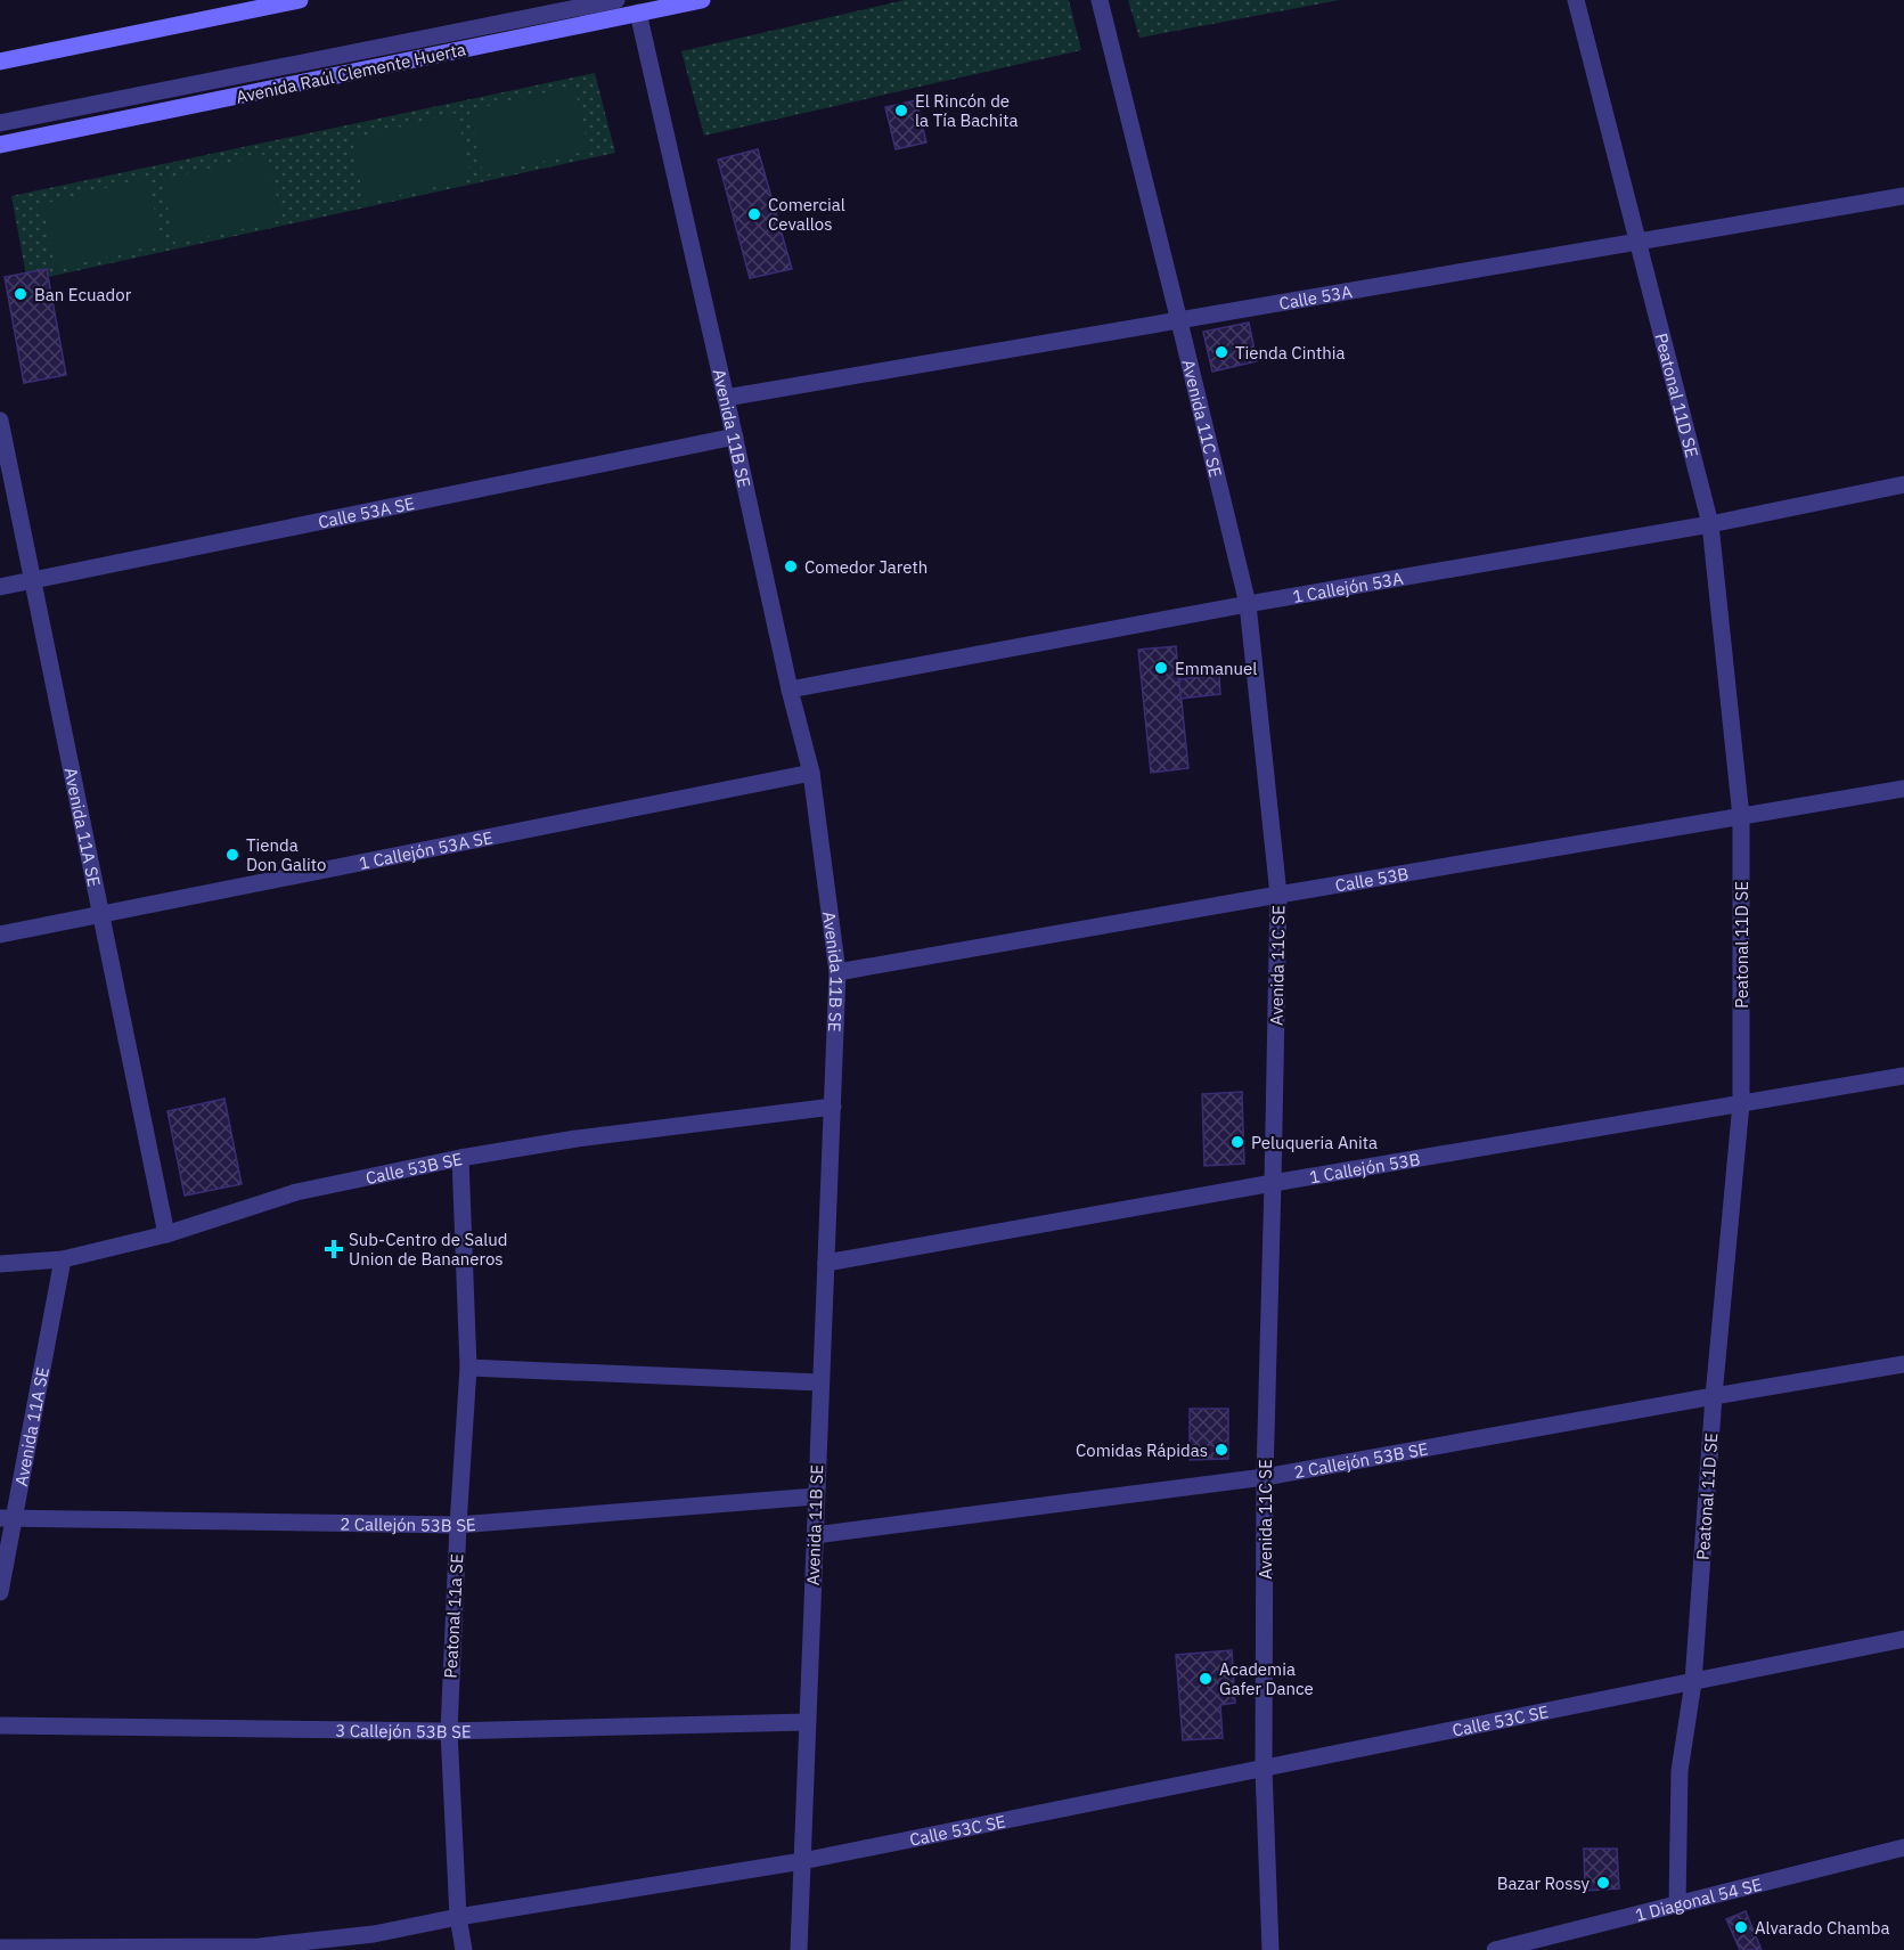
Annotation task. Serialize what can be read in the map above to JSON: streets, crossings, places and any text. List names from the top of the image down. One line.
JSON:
{"streets":{"main road":["Avenida Raúl Clemente Huerta"],"street":["Calle 53A","Peatonal 11D SE","Avenida 11C SE","Avenida 11B SE","Calle 53A SE","1 Callejón 53A","Avenida 11A SE","1 Callejón 53A SE","Calle 53B","1 Callejón 53B","Calle 53B SE","2 Callejón 53B SE","Peatonal 11a SE","Calle 53C SE","3 Callejón 53B SE","1 Diagonal 54 SE"]},"crossings":[["Avenida Raúl Clemente Huerta","Avenida 11B SE"],["Calle 53A","Peatonal 11D SE"],["Calle 53A","Avenida 11C SE"],["Calle 53A","Avenida 11B SE"],["Peatonal 11D SE","1 Callejón 53A"],["Peatonal 11D SE","Calle 53B"],["Peatonal 11D SE","1 Callejón 53B"],["Peatonal 11D SE","2 Callejón 53B SE"],["Peatonal 11D SE","Calle 53C SE"],["Peatonal 11D SE","1 Diagonal 54 SE"],["Avenida 11C SE","1 Callejón 53A"],["Avenida 11C SE","Calle 53B"],["Avenida 11C SE","1 Callejón 53B"],["Avenida 11C SE","2 Callejón 53B SE"],["Avenida 11C SE","Calle 53C SE"],["Avenida 11B SE","Calle 53A SE"],["Avenida 11B SE","1 Callejón 53A"],["Avenida 11B SE","1 Callejón 53A SE"],["Avenida 11B SE","Calle 53B"],["Avenida 11B SE","1 Callejón 53B"],["Avenida 11B SE","Calle 53B SE"],["Avenida 11B SE","2 Callejón 53B SE"],["Avenida 11B SE","Calle 53C SE"],["Avenida 11B SE","3 Callejón 53B SE"],["Calle 53A SE","Avenida 11A SE"],["Avenida 11A SE","1 Callejón 53A SE"],["Avenida 11A SE","Calle 53B SE"],["Avenida 11A SE","2 Callejón 53B SE"],["Calle 53B SE","Peatonal 11a SE"],["2 Callejón 53B SE","Peatonal 11a SE"],["Peatonal 11a SE","Calle 53C SE"],["Peatonal 11a SE","3 Callejón 53B SE"]],"places":{"other":["El Rincón de la Tía Bachita","Comercial Cevallos","Ban Ecuador","Tienda Cinthia","Comedor Jareth","Emmanuel","Tienda Don Galito","Peluqueria Anita","Comidas Rápidas","Academia Gafer Dance","Bazar Rossy","Alvarado Chamba"],"health":["Sub-Centro de Salud Union de Bananeros"]}}
